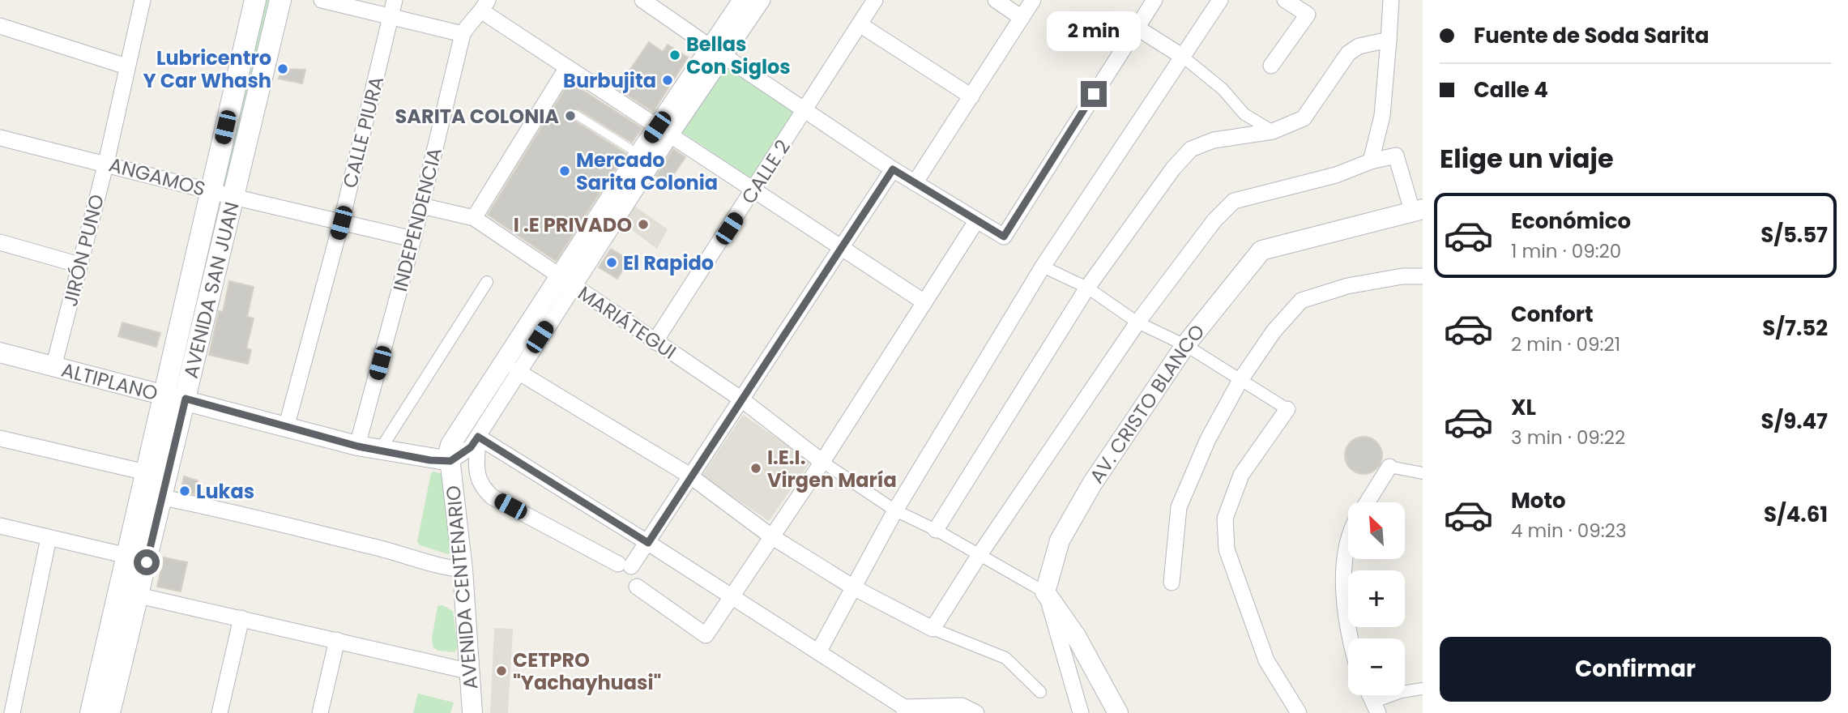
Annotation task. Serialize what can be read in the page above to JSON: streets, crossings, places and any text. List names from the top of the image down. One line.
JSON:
{"streets":{"main road":["AVENIDA SAN JUAN"],"street":["CALLE PIURA","CALLE 2","ANGAMOS","INDEPENDENCIA","JIRÓN PUNO","MARIÁTEGUI","ALTIPLANO","AV. CRISTO BLANCO","AVENIDA CENTENARIO"]},"crossings":[["CALLE PIURA","ANGAMOS"],["CALLE PIURA","ALTIPLANO"],["CALLE 2","MARIÁTEGUI"],["ANGAMOS","INDEPENDENCIA"],["ANGAMOS","JIRÓN PUNO"],["ANGAMOS","AVENIDA SAN JUAN"],["INDEPENDENCIA","MARIÁTEGUI"],["INDEPENDENCIA","ALTIPLANO"],["JIRÓN PUNO","ALTIPLANO"],["AVENIDA SAN JUAN","ALTIPLANO"],["MARIÁTEGUI","AVENIDA CENTENARIO"],["ALTIPLANO","AVENIDA CENTENARIO"]],"places":["Bellas Con Siglos","Lubricentro Y Car Whash","Burbujita","SARITA COLONIA","Mercado Sarita Colonia","I .E PRIVADO","El Rapido","I.E.I. Virgen María","Lukas","CETPRO \"Yachayhuasi\""],"north":"top left","page":{"banner":["Fuente de Soda Sarita","Calle 4"],"bubble":"2 min","heading":"Elige un viaje","list":[{"name":"Económico","note":"1 min · 09:20","value":"S/5.57"},{"name":"Confort","note":"2 min · 09:21","value":"S/7.52"},{"name":"XL","note":"3 min · 09:22","value":"S/9.47"},{"name":"Moto","note":"4 min · 09:23","value":"S/4.61"}],"map_buttons":["+","−"],"buttons":"Confirmar"}}
